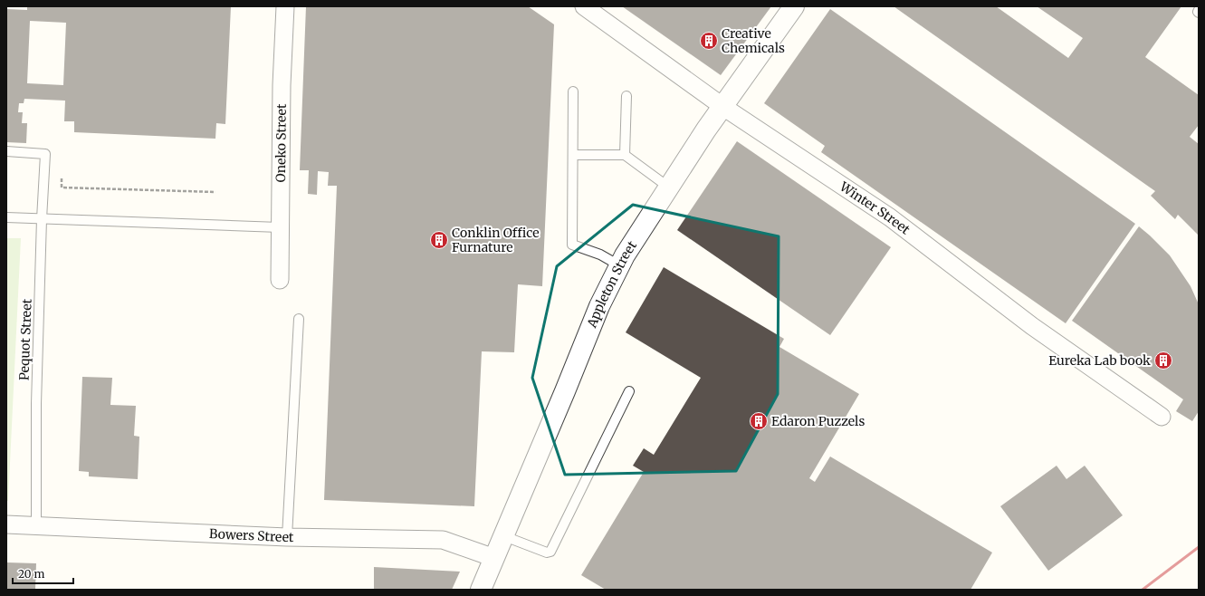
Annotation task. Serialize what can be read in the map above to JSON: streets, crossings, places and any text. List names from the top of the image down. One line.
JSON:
{"streets":{"street":["Oneko Street","Winter Street","Appleton Street","Bowers Street"],"lane":["Pequot Street"]},"crossings":[["Winter Street","Appleton Street"],["Appleton Street","Bowers Street"],["Pequot Street","Bowers Street"]],"places":{"building":["Creative Chemicals","Conklin Office Furnature","Eureka Lab book","Edaron Puzzels"]},"scale_bar":"20 m"}
